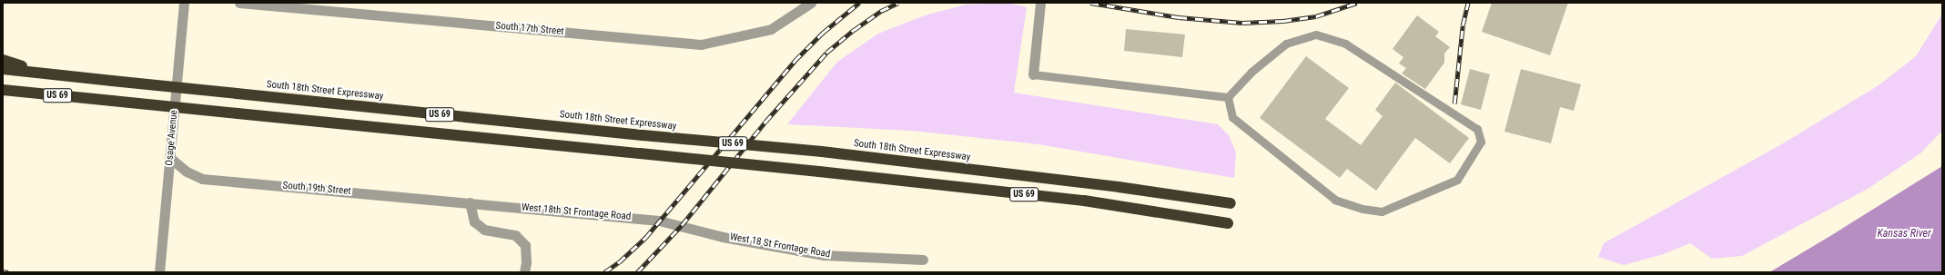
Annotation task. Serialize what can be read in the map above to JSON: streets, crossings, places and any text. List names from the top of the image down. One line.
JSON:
{"streets":{"highway":["South 18th Street Expressway","US 69"],"street":["South 17th Street","Osage Avenue","South 19th Street","West 18th St Frontage Road","West 18 St Frontage Road"]},"crossings":[["Osage Avenue","South 19th Street"],["South 19th Street","West 18th St Frontage Road"],["West 18th St Frontage Road","West 18 St Frontage Road"]],"water":["Kansas River"]}
